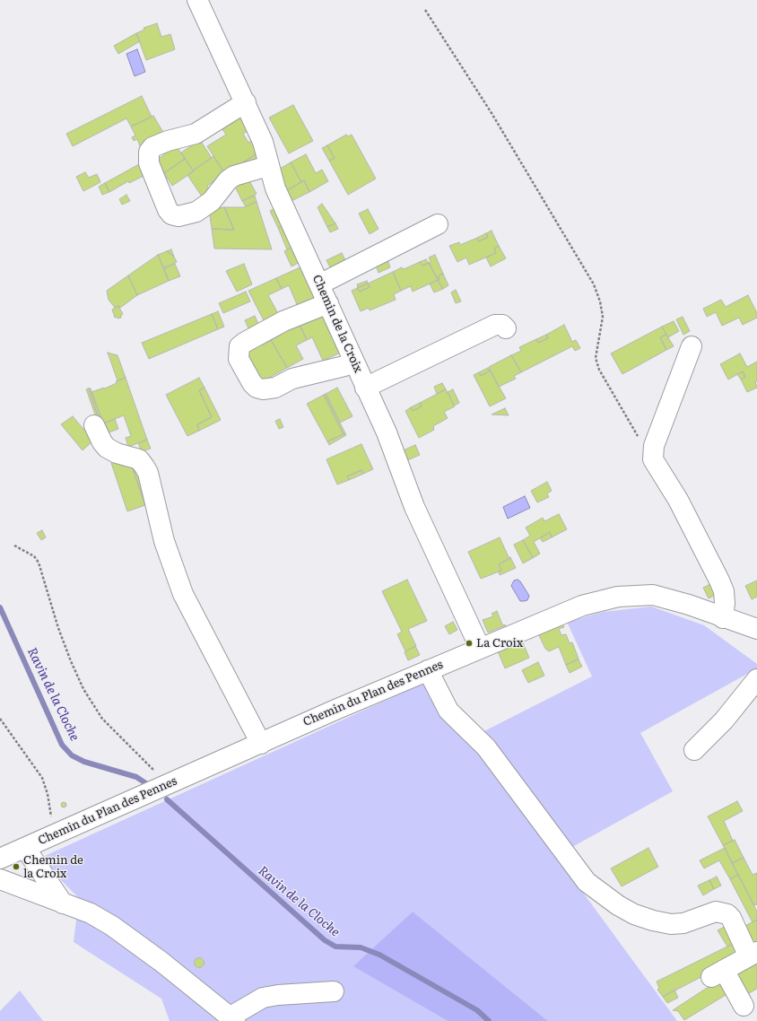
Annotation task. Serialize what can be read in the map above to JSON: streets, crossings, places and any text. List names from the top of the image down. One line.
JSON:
{"streets":{"street":["Chemin de la Croix","Chemin du Plan des Pennes"]},"crossings":[["Chemin de la Croix","Chemin du Plan des Pennes"]],"water":["Ravin de la Cloche"],"places":["La Croix","Chemin de la Croix"]}
